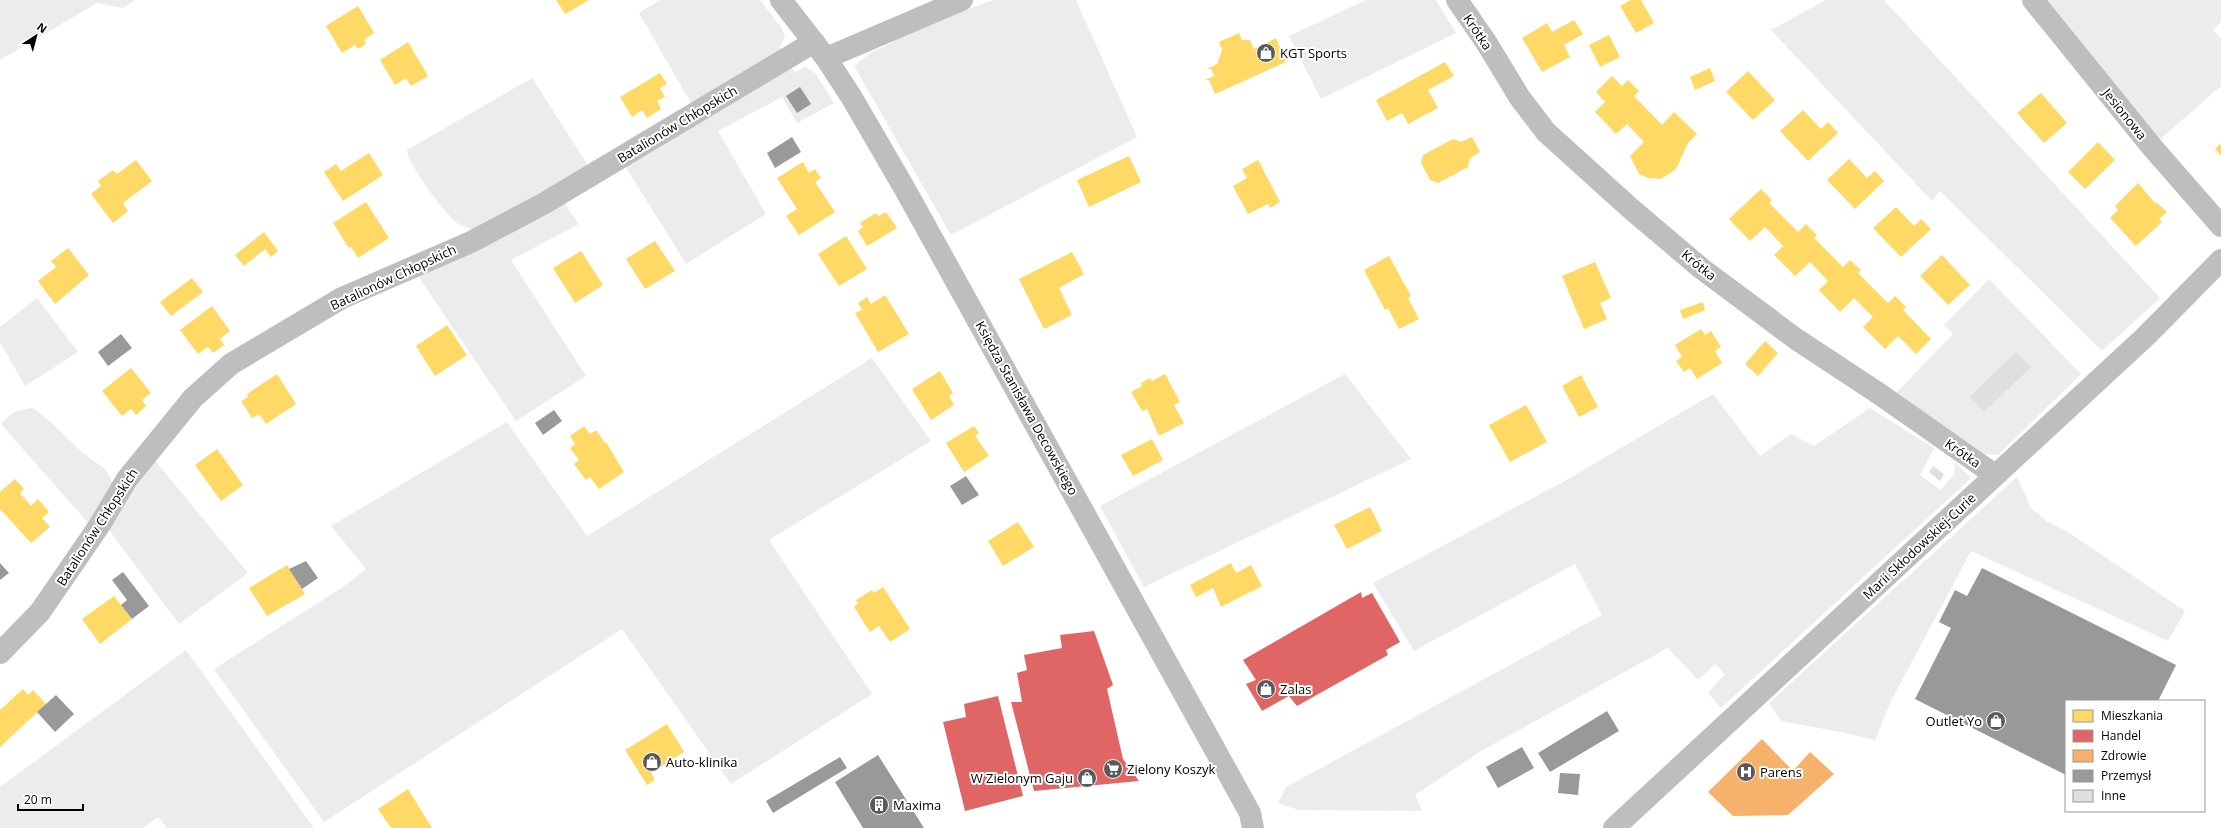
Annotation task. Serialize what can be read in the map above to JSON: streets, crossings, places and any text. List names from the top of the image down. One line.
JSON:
{"streets":{"street":["Krótka","Jesionowa","Batalionów Chłopskich","Księdza Stanisława Decowskiego","Marii Skłodowskiej-Curie"]},"crossings":[["Krótka","Marii Skłodowskiej-Curie"],["Batalionów Chłopskich","Księdza Stanisława Decowskiego"]],"places":{"shop":["KGT Sports","Zalas","Outlet Yo","Auto-klinika","W Zielonym Gaju"],"supermarket":["Zielony Koszyk"],"hospital":["Parens"],"building":["Maxima"]},"legend":["Mieszkania","Handel","Zdrowie","Przemysł","Inne"],"scale_bar":"20 m","north":"top right"}
